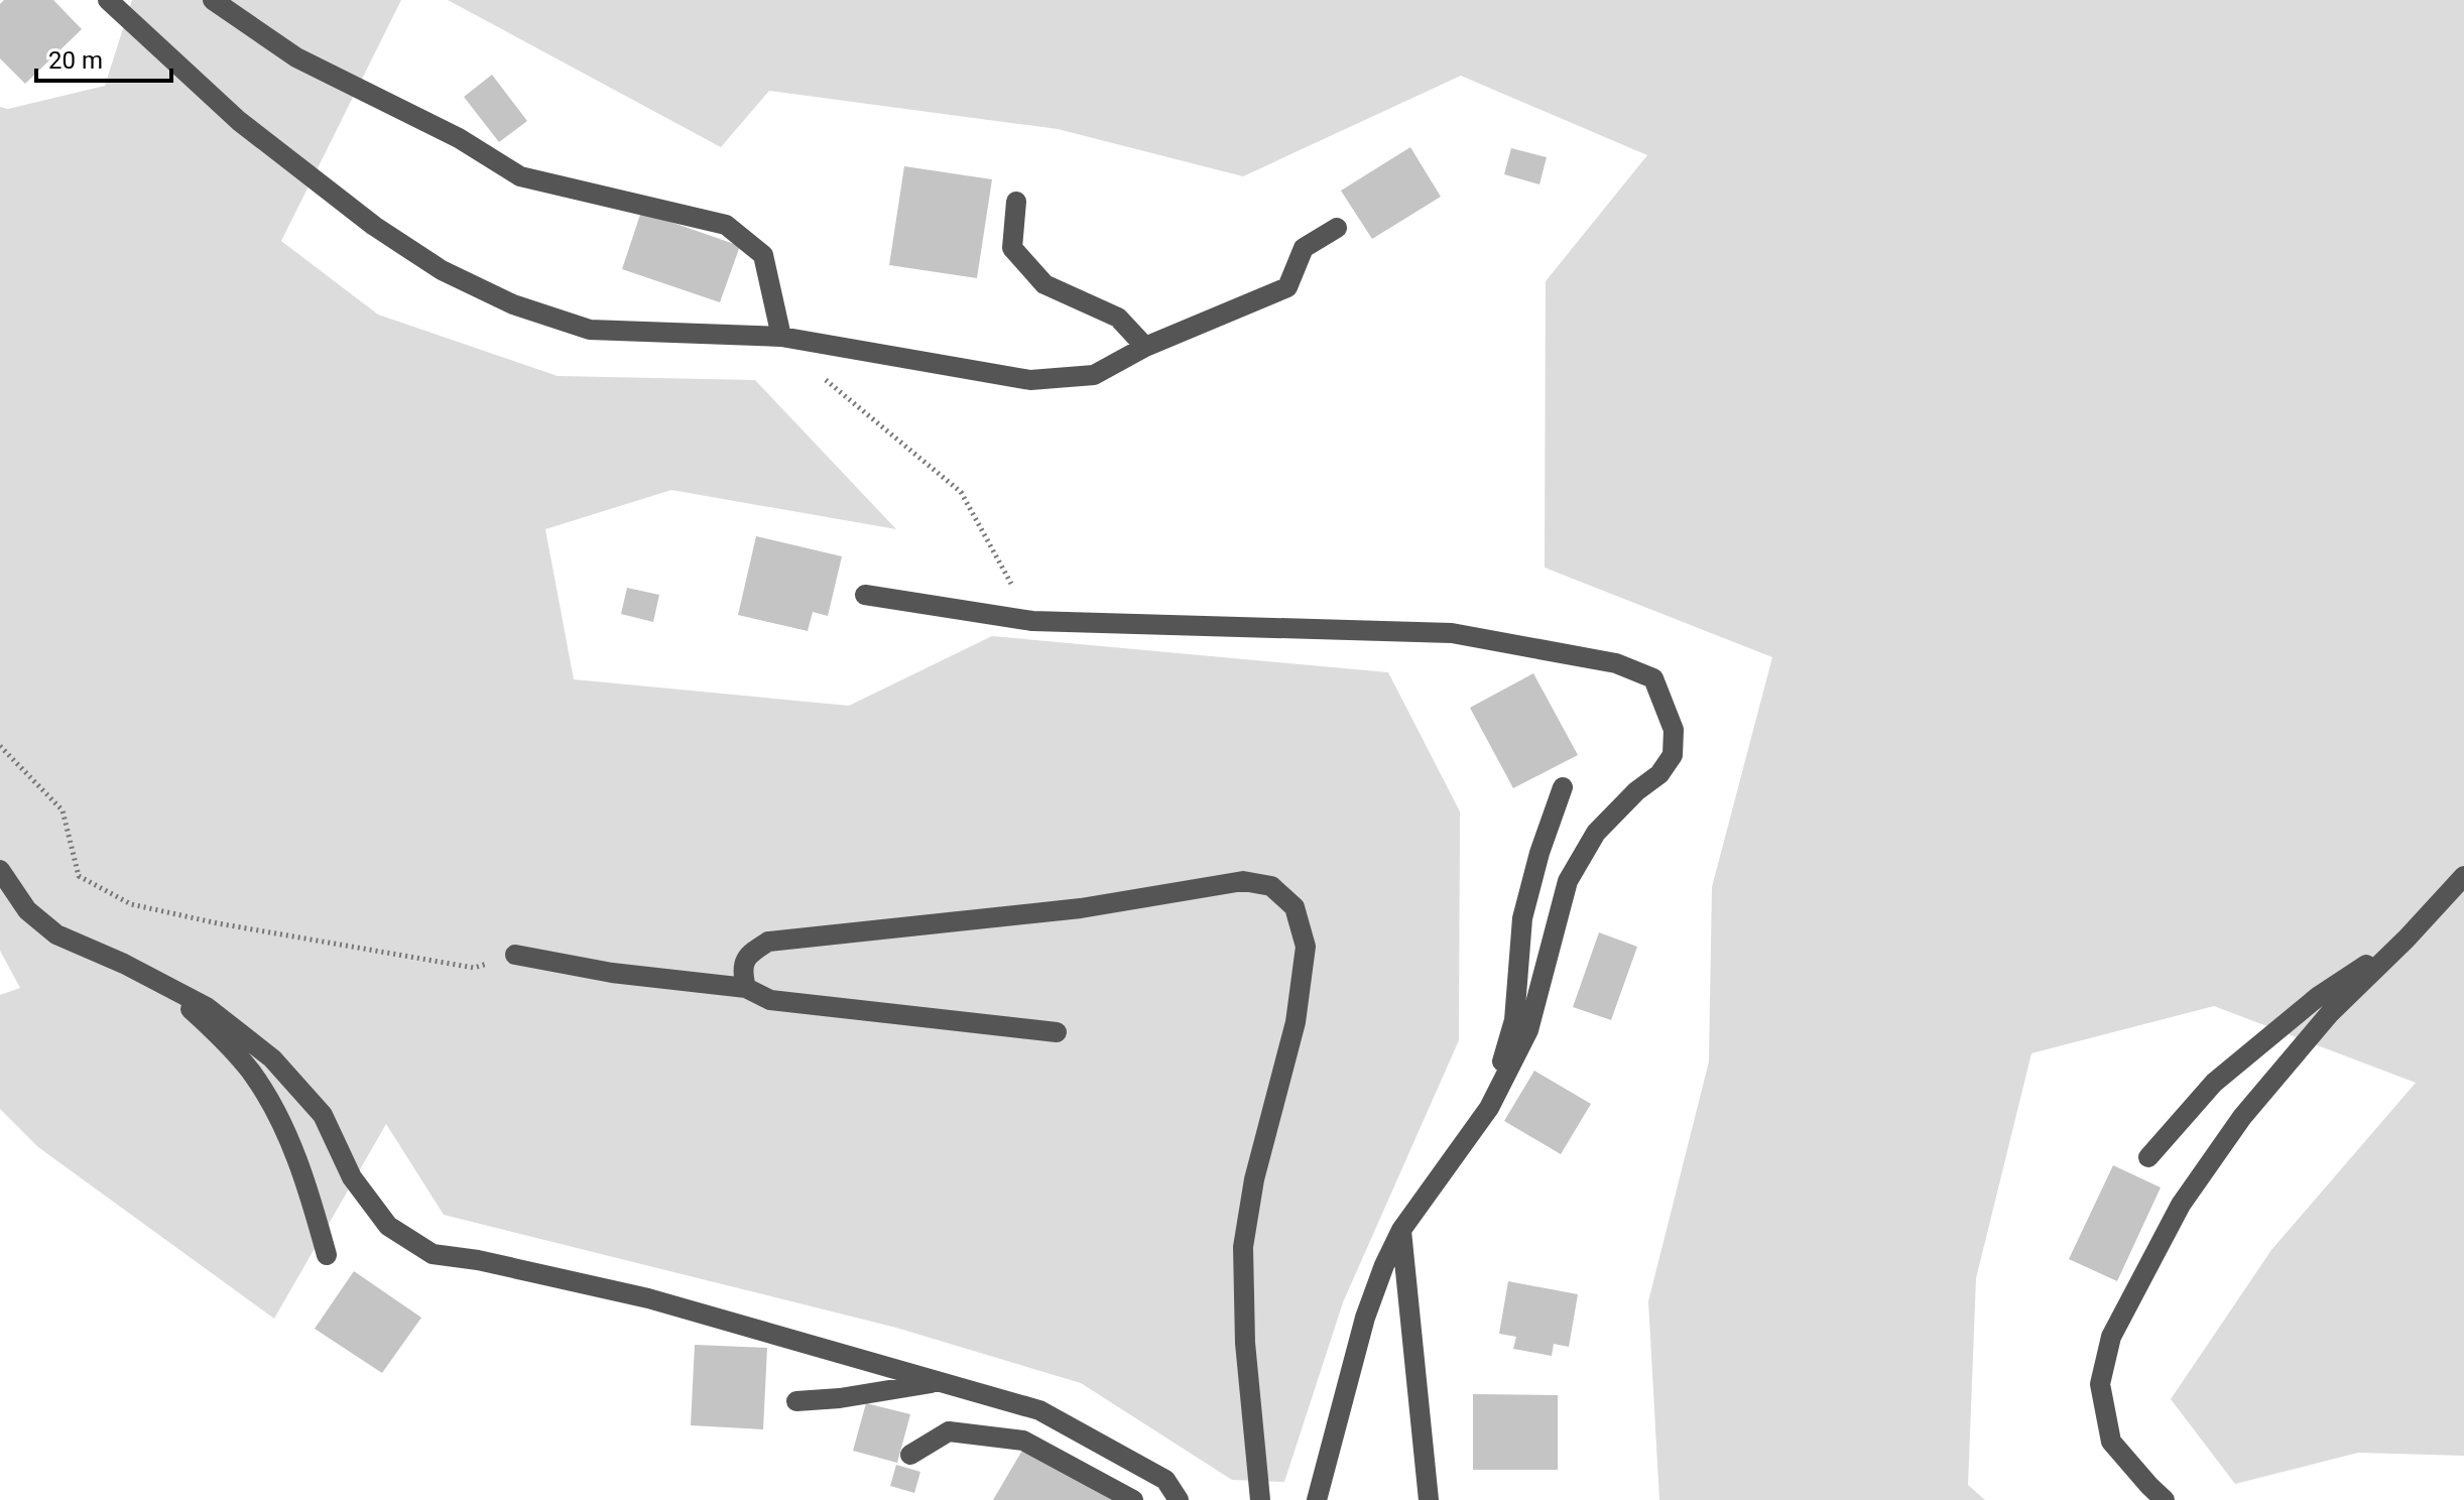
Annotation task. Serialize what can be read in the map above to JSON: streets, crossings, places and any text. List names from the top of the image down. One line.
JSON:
{"scale_bar":"20 m"}
